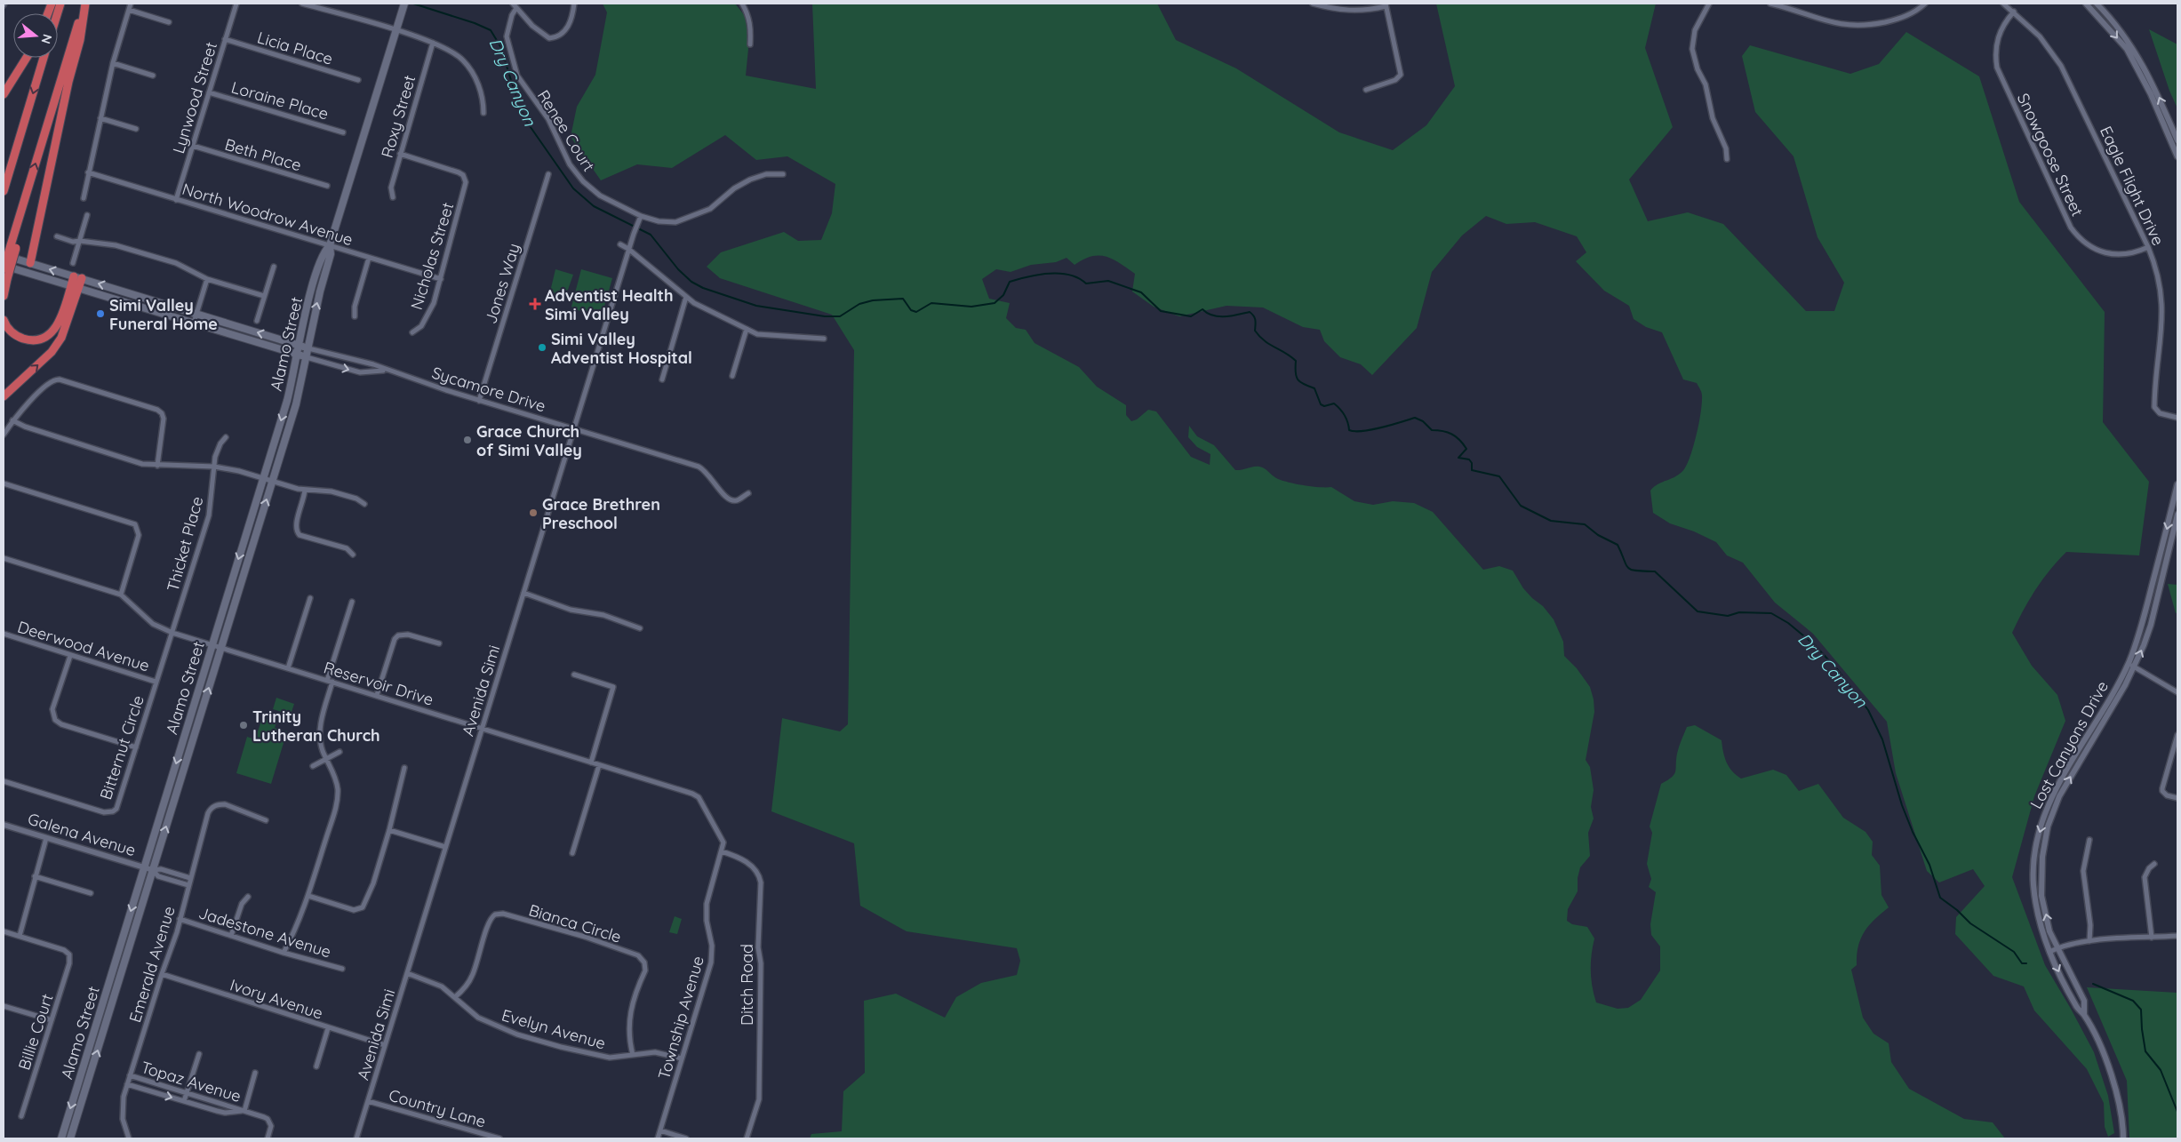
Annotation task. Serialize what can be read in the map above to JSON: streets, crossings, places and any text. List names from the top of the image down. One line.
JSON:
{"streets":{"main road":["Alamo Street","Sycamore Drive"],"street":["Licia Place","Lynwood Street","Loraine Place","Roxy Street","Renee Court","Beth Place","Snowgoose Street","Eagle Flight Drive","North Woodrow Avenue","Nicholas Street","Jones Way","Thicket Place","Deerwood Avenue","Reservoir Drive","Avenida Simi","Lost Canyons Drive","Bitternut Circle","Galena Avenue","Bianca Circle","Jadestone Avenue","Emerald Avenue","Ditch Road","Ivory Avenue","Township Avenue","Evelyn Avenue","Billie Court","Topaz Avenue","Country Lane"]},"crossings":[["Licia Place","Lynwood Street"],["Lynwood Street","Loraine Place"],["Lynwood Street","Beth Place"],["Lynwood Street","North Woodrow Avenue"],["Roxy Street","Nicholas Street"],["Renee Court","Avenida Simi"],["Snowgoose Street","Eagle Flight Drive"],["North Woodrow Avenue","Nicholas Street"],["North Woodrow Avenue","Alamo Street"],["Jones Way","Sycamore Drive"],["Alamo Street","Sycamore Drive"],["Alamo Street","Reservoir Drive"],["Alamo Street","Galena Avenue"],["Sycamore Drive","Avenida Simi"],["Thicket Place","Reservoir Drive"],["Thicket Place","Bitternut Circle"],["Deerwood Avenue","Bitternut Circle"],["Reservoir Drive","Avenida Simi"],["Reservoir Drive","Bitternut Circle"],["Reservoir Drive","Ditch Road"],["Reservoir Drive","Township Avenue"],["Avenida Simi","Ivory Avenue"],["Avenida Simi","Evelyn Avenue"],["Avenida Simi","Country Lane"],["Galena Avenue","Emerald Avenue"],["Bianca Circle","Evelyn Avenue"],["Jadestone Avenue","Emerald Avenue"],["Emerald Avenue","Ivory Avenue"],["Emerald Avenue","Topaz Avenue"],["Ditch Road","Township Avenue"],["Township Avenue","Evelyn Avenue"]],"water":["Dry Canyon"],"places":{"health":["Adventist Health Simi Valley"],"other":["Simi Valley Funeral Home","Simi Valley Adventist Hospital","Grace Church of Simi Valley","Grace Brethren Preschool","Trinity Lutheran Church"]},"north":"right"}
